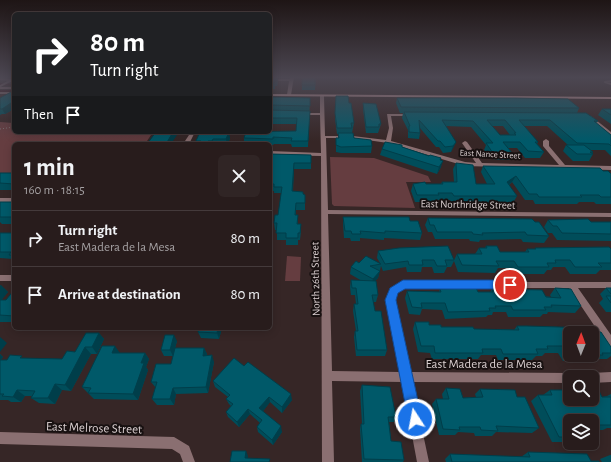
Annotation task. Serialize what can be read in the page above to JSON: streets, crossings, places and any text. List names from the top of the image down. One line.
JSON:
{"streets":{"street":["East Nance Street","East Northridge Street","North 26th Street","East Madera de la Mesa","East Melrose Street"]},"crossings":[["East Nance Street","North 26th Street"],["East Northridge Street","North 26th Street"],["North 26th Street","East Madera de la Mesa"]],"north":"top","page":{"turn":["80 m","Turn right"],"then":"Then","heading":["1 min","160 m · 18:15"],"list":[{"name":"Turn right","note":"East Madera de la Mesa","value":"80 m"},{"name":"Arrive at destination","value":"80 m"}]}}
